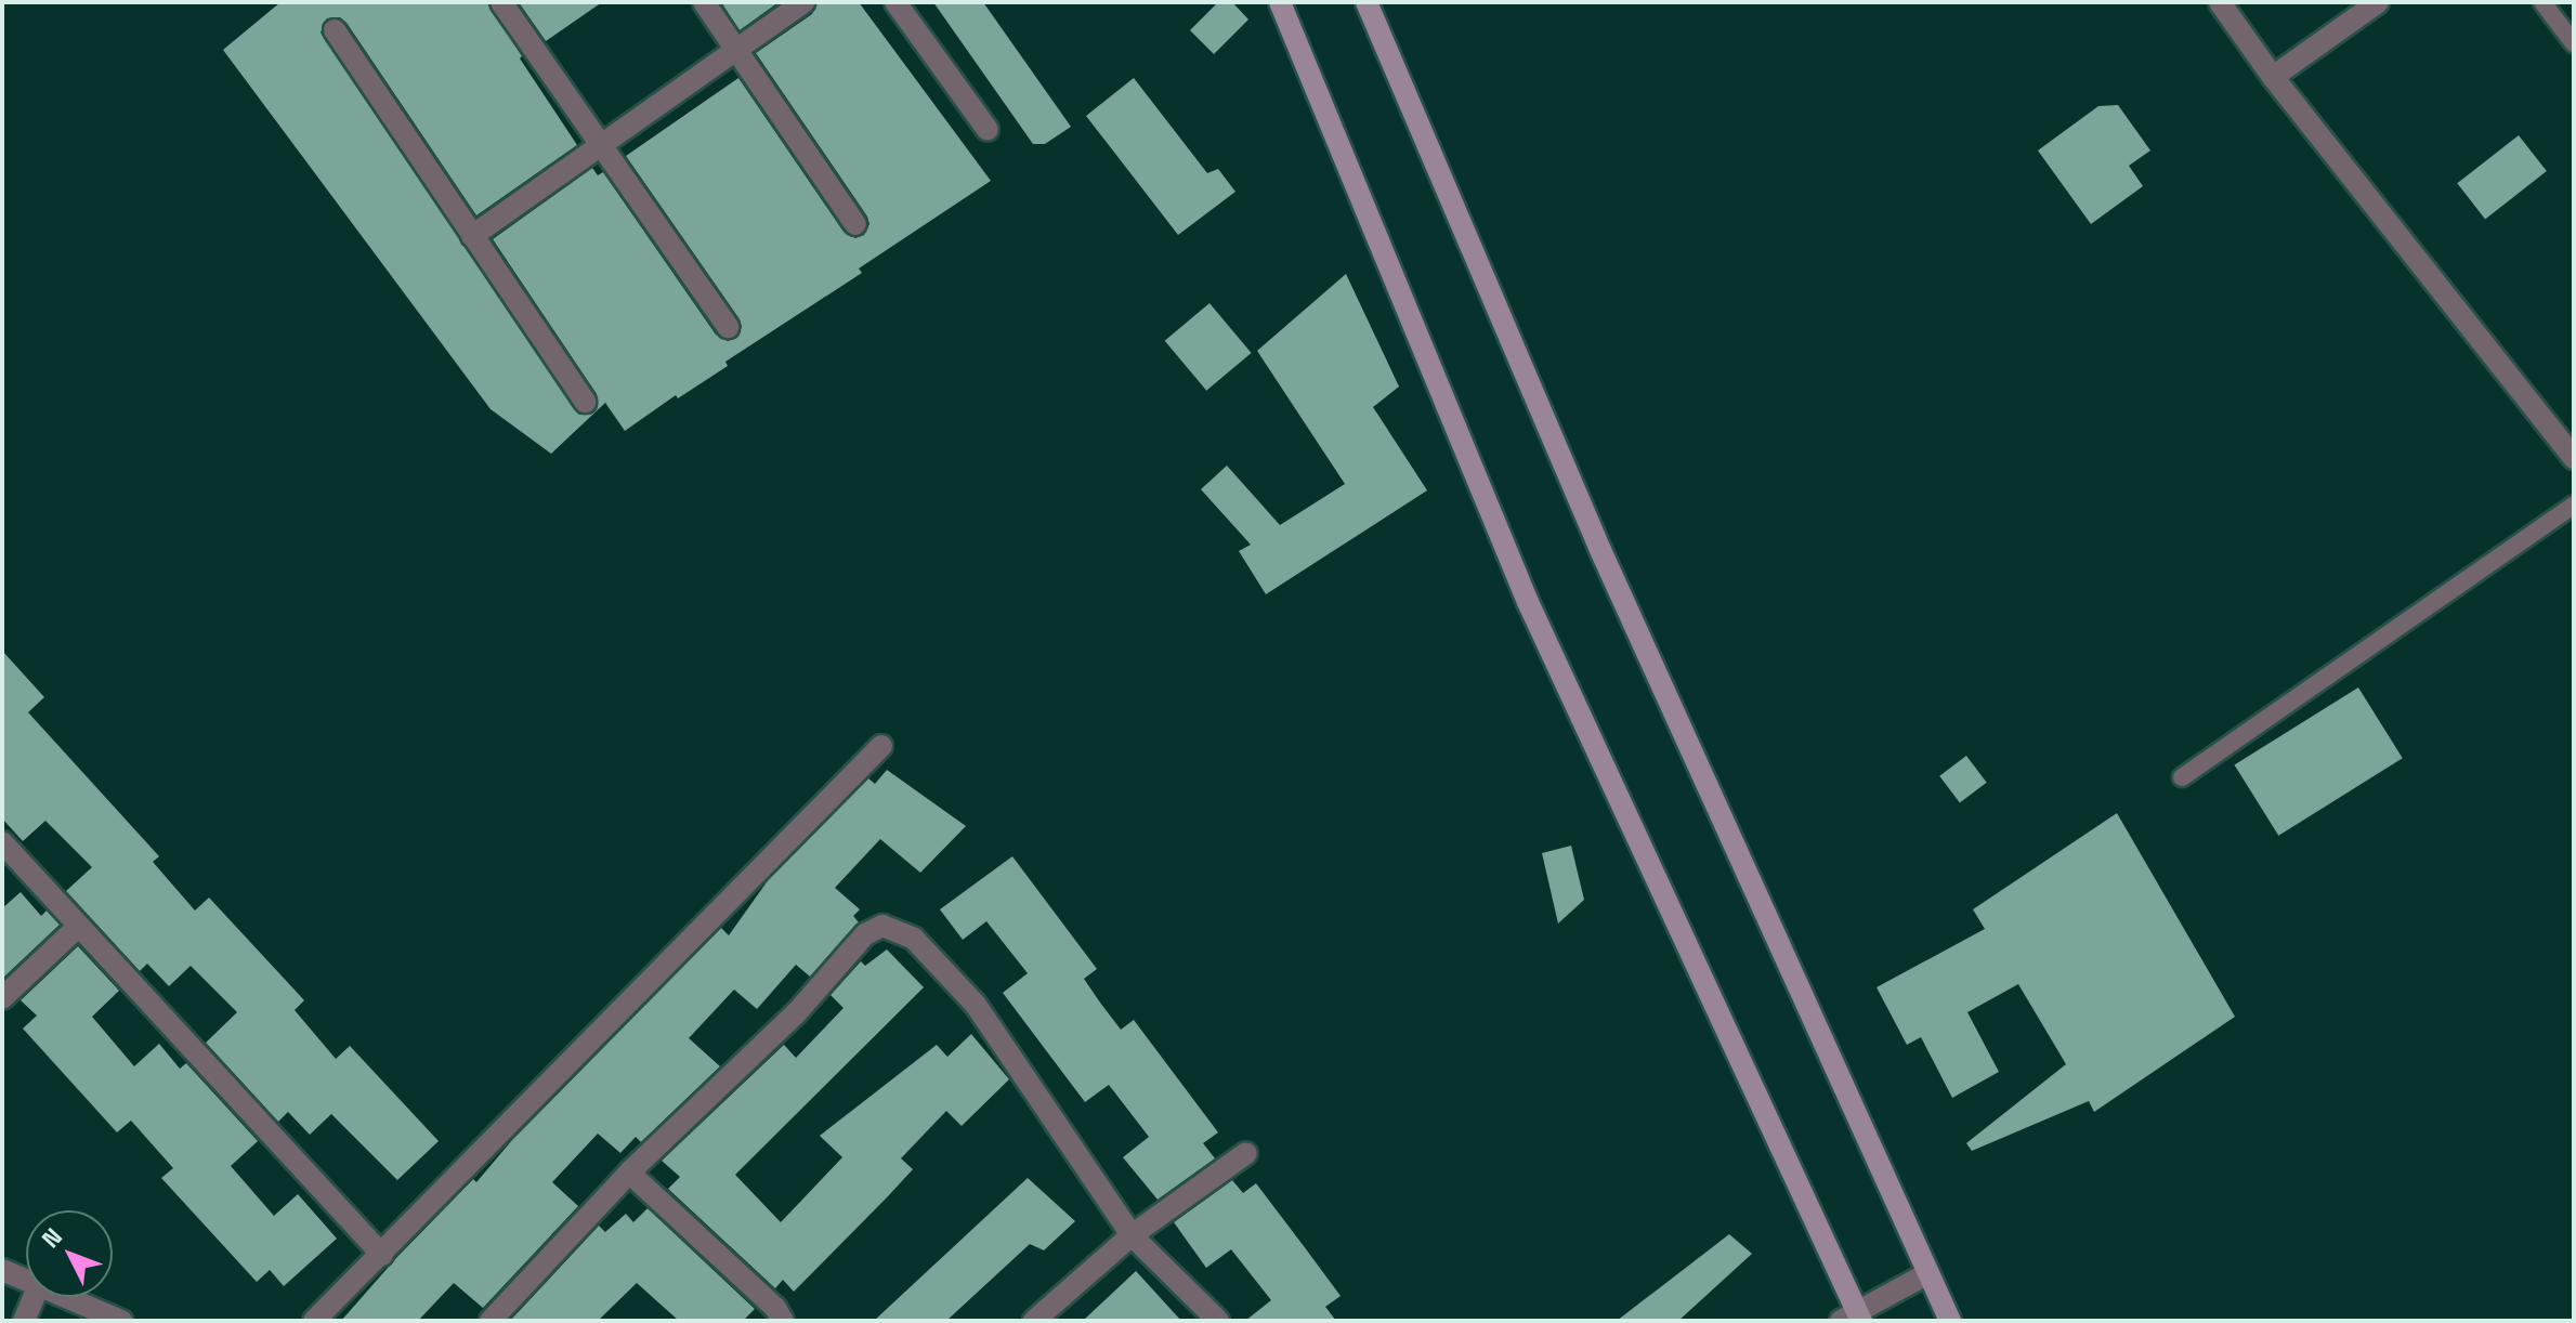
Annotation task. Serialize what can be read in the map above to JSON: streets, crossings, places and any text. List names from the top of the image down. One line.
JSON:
{"north":"top left"}
